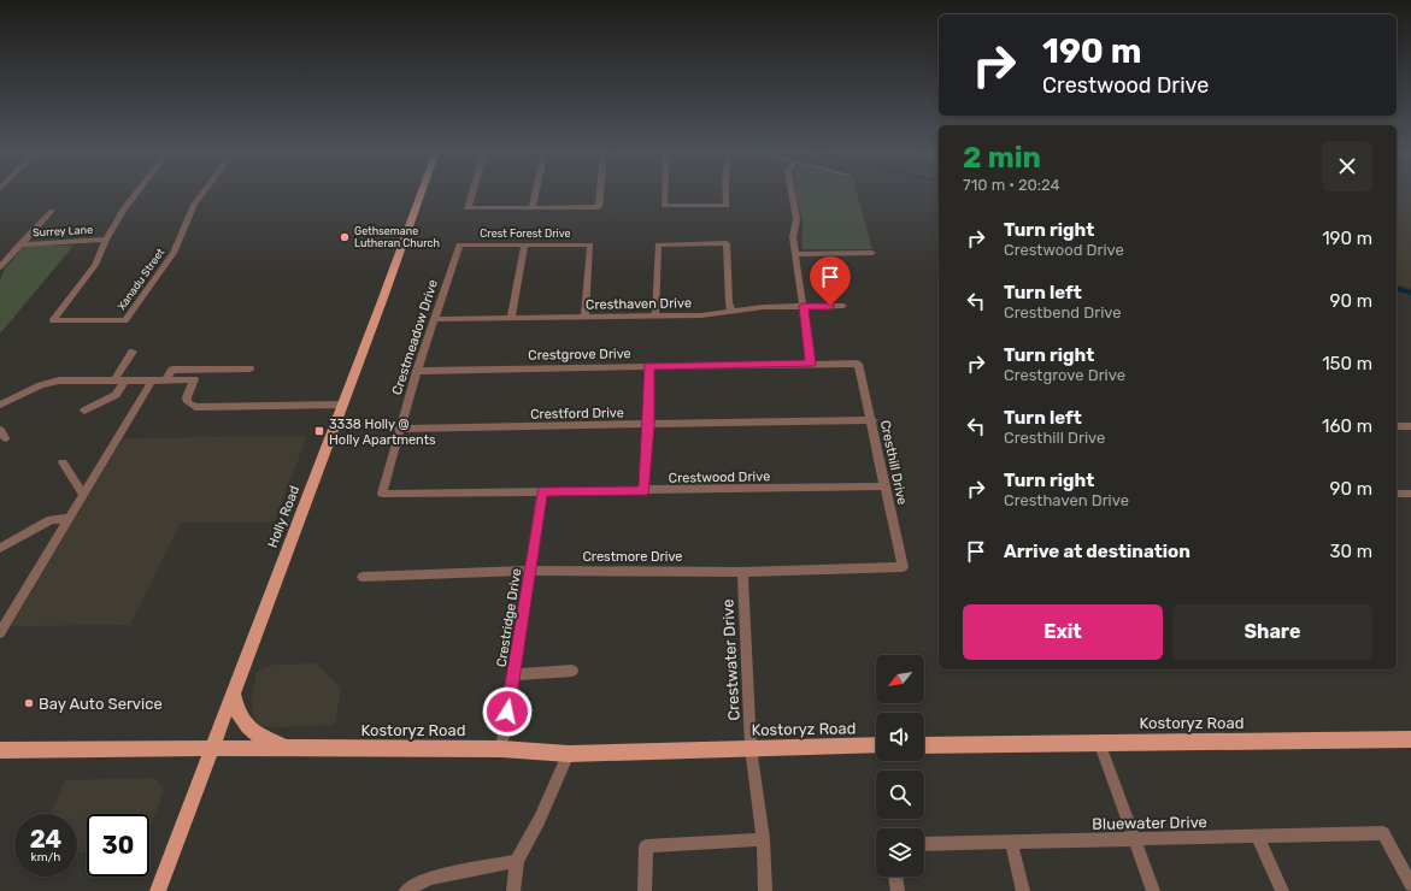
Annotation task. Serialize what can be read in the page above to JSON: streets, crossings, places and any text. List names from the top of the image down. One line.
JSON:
{"streets":{"main road":["Holly Road","Kostoryz Road"],"street":["Surrey Lane","Crest Forest Drive","Xanadu Street","Cresthaven Drive","Crestmeadow Drive","Crestgrove Drive","Crestford Drive","Cresthill Drive","Crestwood Drive","Crestmore Drive","Crestridge Drive","Crestwater Drive","Bluewater Drive"]},"crossings":[["Surrey Lane","Xanadu Street"],["Crest Forest Drive","Cresthaven Drive"],["Crest Forest Drive","Crestmeadow Drive"],["Cresthaven Drive","Crestmeadow Drive"],["Crestmeadow Drive","Crestgrove Drive"],["Crestmeadow Drive","Crestford Drive"],["Crestmeadow Drive","Crestwood Drive"],["Crestgrove Drive","Cresthill Drive"],["Crestford Drive","Cresthill Drive"],["Cresthill Drive","Crestwood Drive"],["Cresthill Drive","Crestmore Drive"],["Crestwood Drive","Crestridge Drive"],["Holly Road","Kostoryz Road"],["Crestmore Drive","Crestridge Drive"],["Crestmore Drive","Crestwater Drive"],["Crestridge Drive","Kostoryz Road"],["Crestwater Drive","Kostoryz Road"]],"places":{"other":["Gethsemane Lutheran Church","Bay Auto Service"],"transit":["3338 Holly @ Holly Apartments"]},"north":"bottom left","page":{"turn":["190 m","Crestwood Drive"],"heading":["2 min","710 m · 20:24"],"list":[{"name":"Turn right","note":"Crestwood Drive","value":"190 m"},{"name":"Turn left","note":"Crestbend Drive","value":"90 m"},{"name":"Turn right","note":"Crestgrove Drive","value":"150 m"},{"name":"Turn left","note":"Cresthill Drive","value":"160 m"},{"name":"Turn right","note":"Cresthaven Drive","value":"90 m"},{"name":"Arrive at destination","value":"30 m"}],"buttons":["Exit","Share"],"speed":"24 km/h","limit":"30"}}
